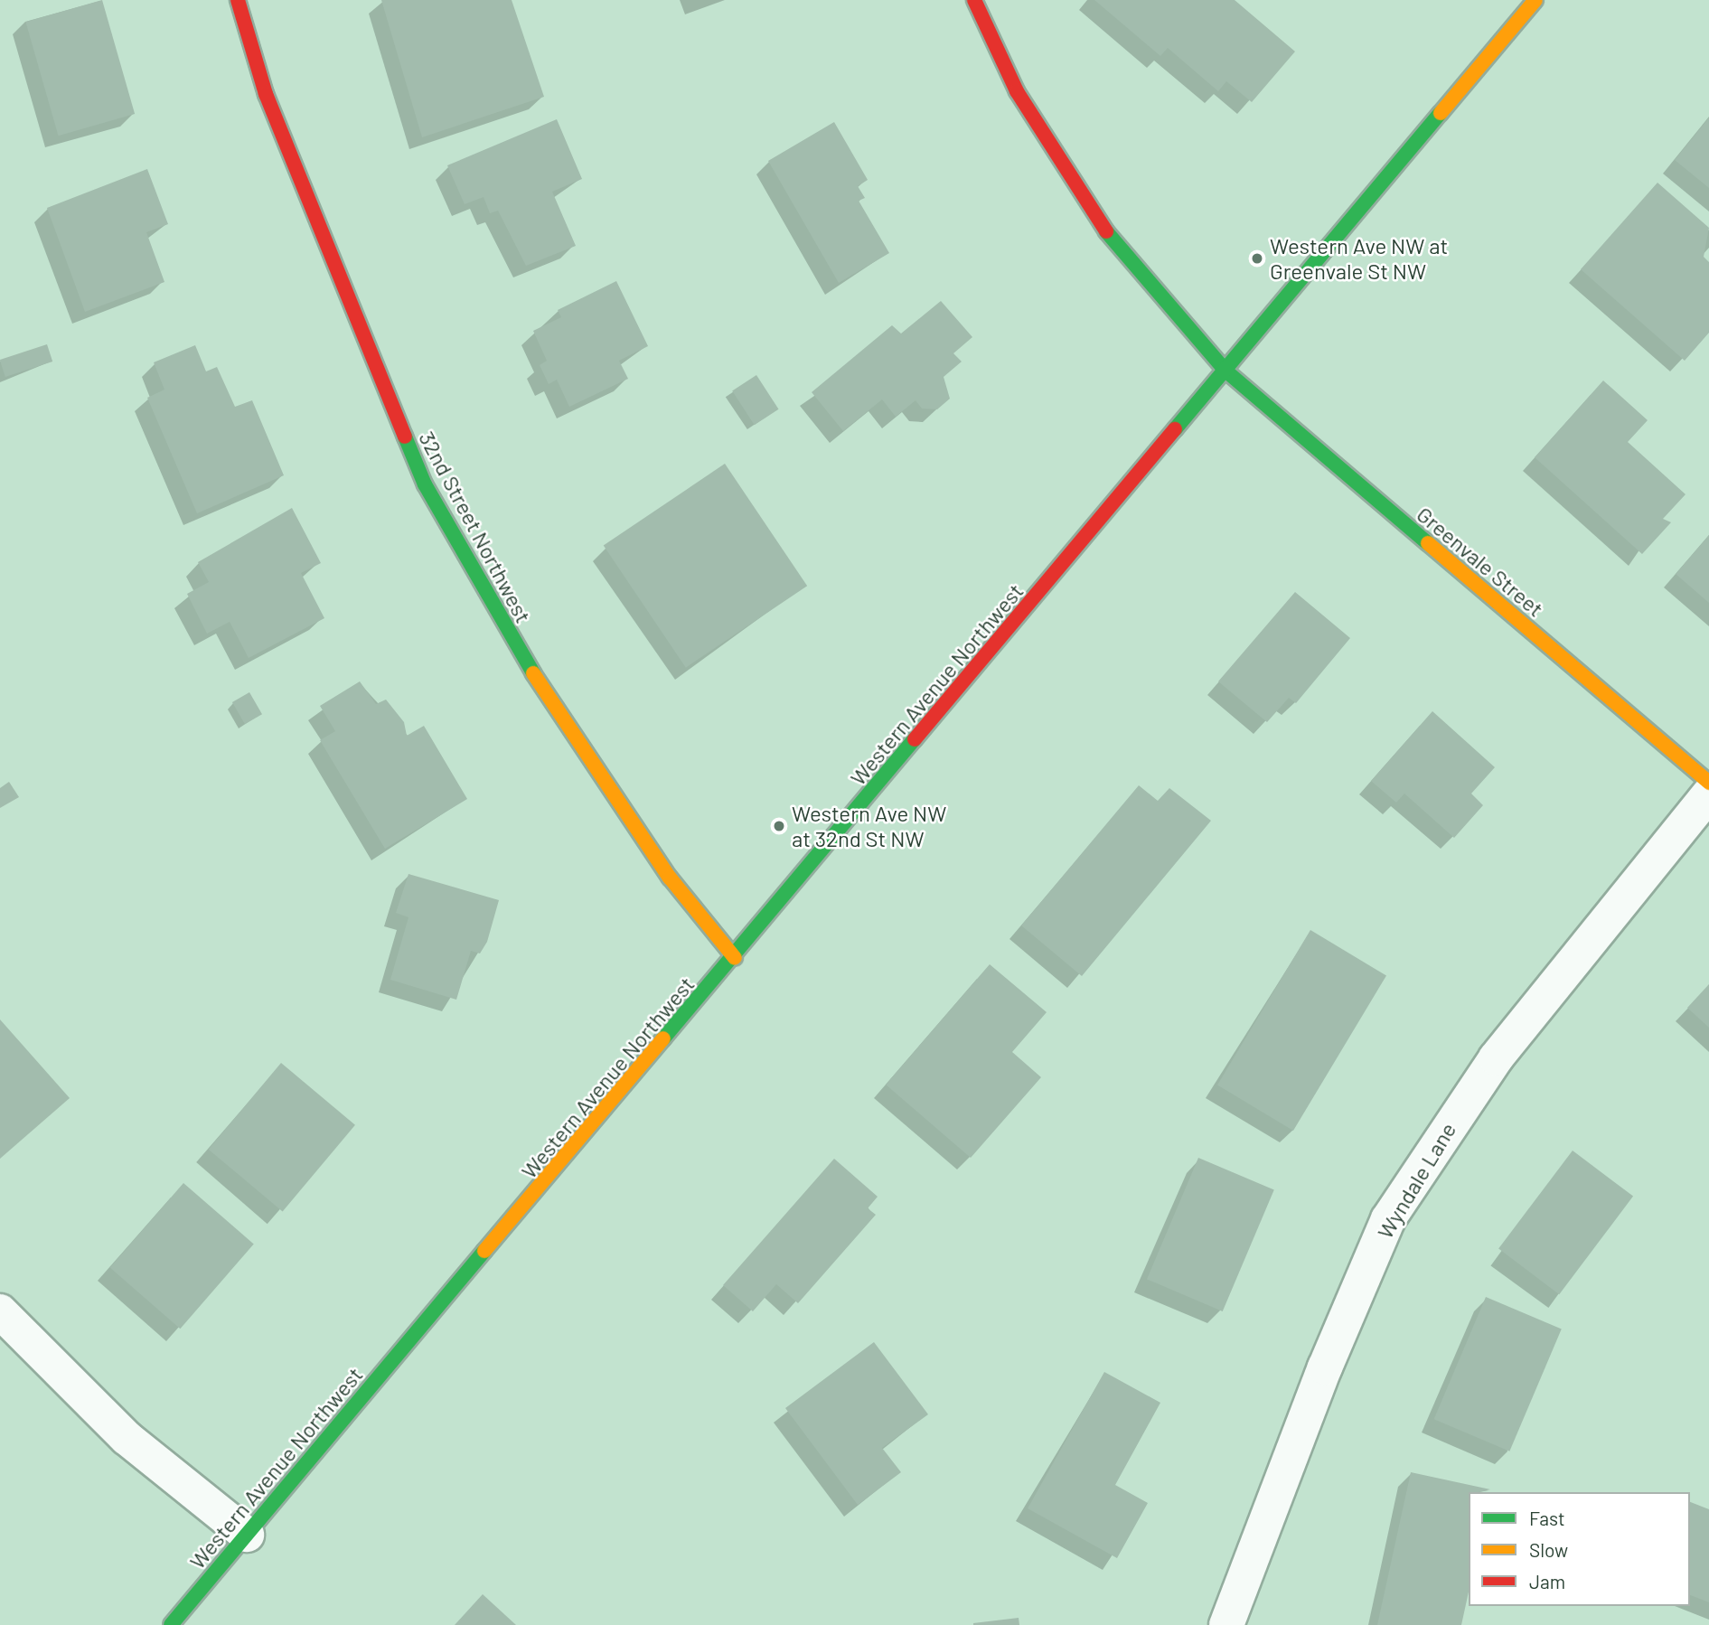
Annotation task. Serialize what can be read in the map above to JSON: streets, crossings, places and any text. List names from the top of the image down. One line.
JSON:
{"streets":{"street":["32nd Street Northwest","Greenvale Street","Western Avenue Northwest","Wyndale Lane"]},"crossings":[["32nd Street Northwest","Western Avenue Northwest"],["Greenvale Street","Western Avenue Northwest"]],"places":["Western Ave NW at Greenvale St NW","Western Ave NW at 32nd St NW"],"legend":["Fast","Slow","Jam"]}
